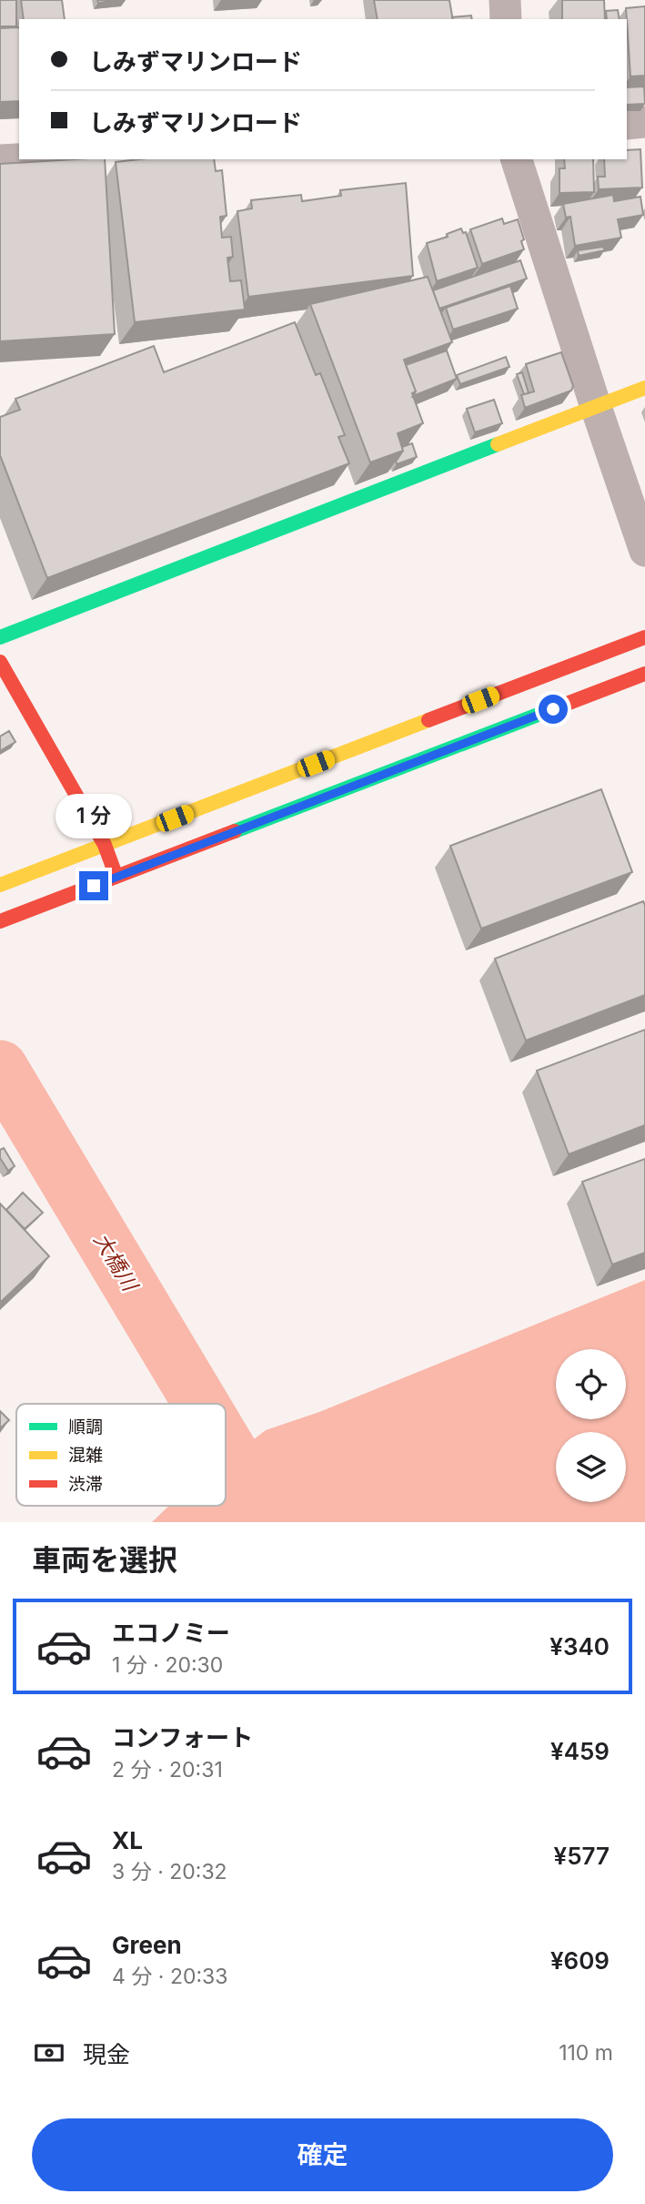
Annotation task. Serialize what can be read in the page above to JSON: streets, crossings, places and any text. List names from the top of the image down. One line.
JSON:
{"water":["大橋川"],"legend":["順調","混雑","渋滞"],"page":{"banner":["しみずマリンロード","しみずマリンロード"],"bubble":"1 分","heading":"車両を選択","list":[{"name":"エコノミー","note":"1 分 · 20:30","value":"¥340"},{"name":"コンフォート","note":"2 分 · 20:31","value":"¥459"},{"name":"XL","note":"3 分 · 20:32","value":"¥577"},{"name":"Green","note":"4 分 · 20:33","value":"¥609"}],"pay":["現金","110 m"],"buttons":"確定"}}
